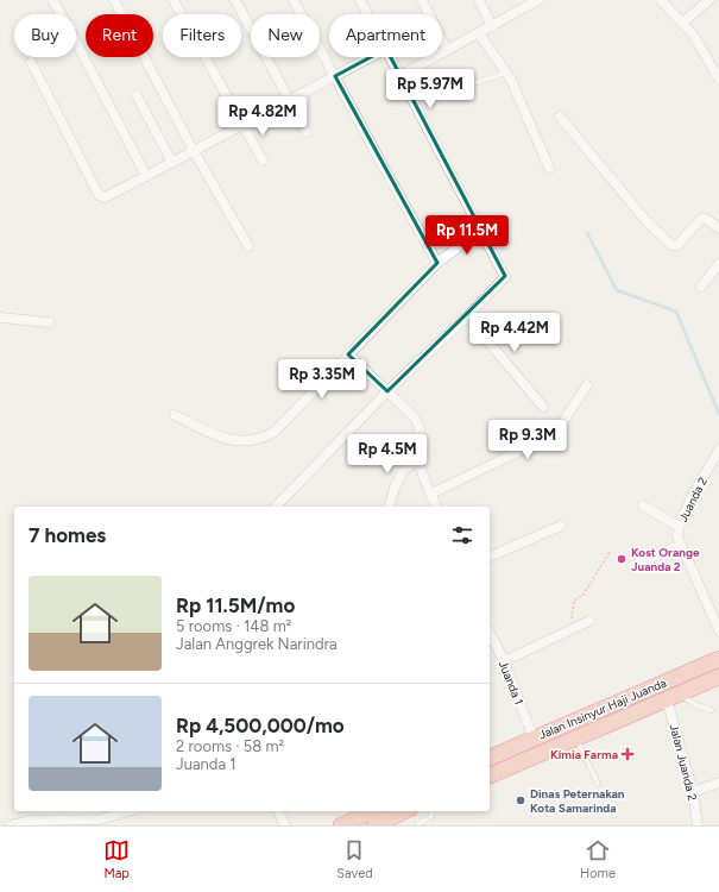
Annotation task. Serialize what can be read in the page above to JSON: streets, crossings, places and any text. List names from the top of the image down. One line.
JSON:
{"streets":{"highway":["Jalan Insinyur Haji Juanda"],"street":["Juanda 2","Juanda 1","Jalan Juanda 2"]},"crossings":[["Juanda 1","Jalan Insinyur Haji Juanda"],["Jalan Insinyur Haji Juanda","Jalan Juanda 2"]],"places":{"other":["Kost Orange Juanda 2","Dinas Peternakan Kota Samarinda"],"health":["Kimia Farma"]},"page":{"chip":["Buy","Rent","Filters","New","Apartment"],"price":["Rp 5.97M","Rp 4.82M","Rp 11.5M","Rp 4.42M","Rp 3.35M","Rp 9.3M","Rp 4.5M"],"heading":"7 homes","list":[{"name":"Rp 11.5M/mo","note":"5 rooms · 148 m² · Jalan Anggrek Narindra"},{"name":"Rp 4,500,000/mo","note":"2 rooms · 58 m² · Juanda 1"}],"tabs":["Map","Saved","Home"]}}
